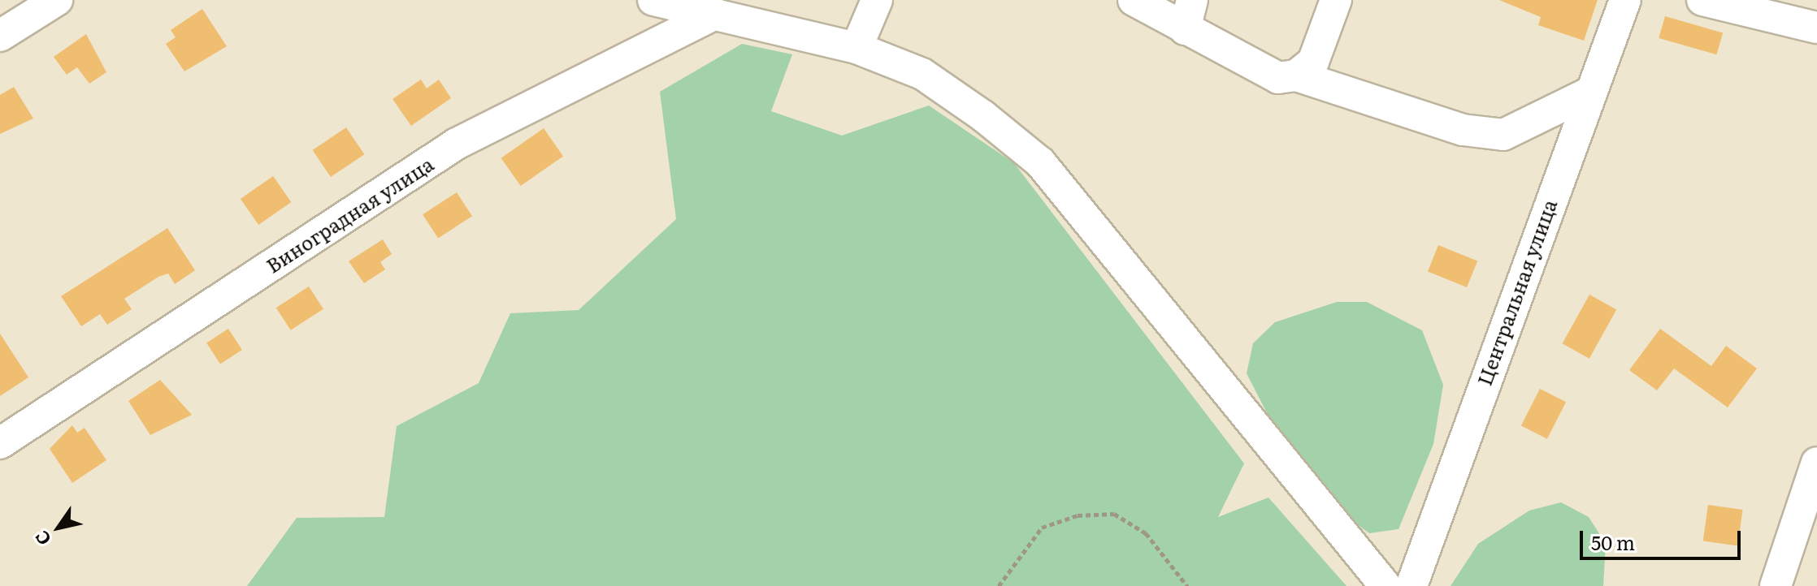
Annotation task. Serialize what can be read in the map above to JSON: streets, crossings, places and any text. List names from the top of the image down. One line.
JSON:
{"streets":{"street":["Виноградная улица","Центральная улица"]},"scale_bar":"50 m","north":"bottom left"}
